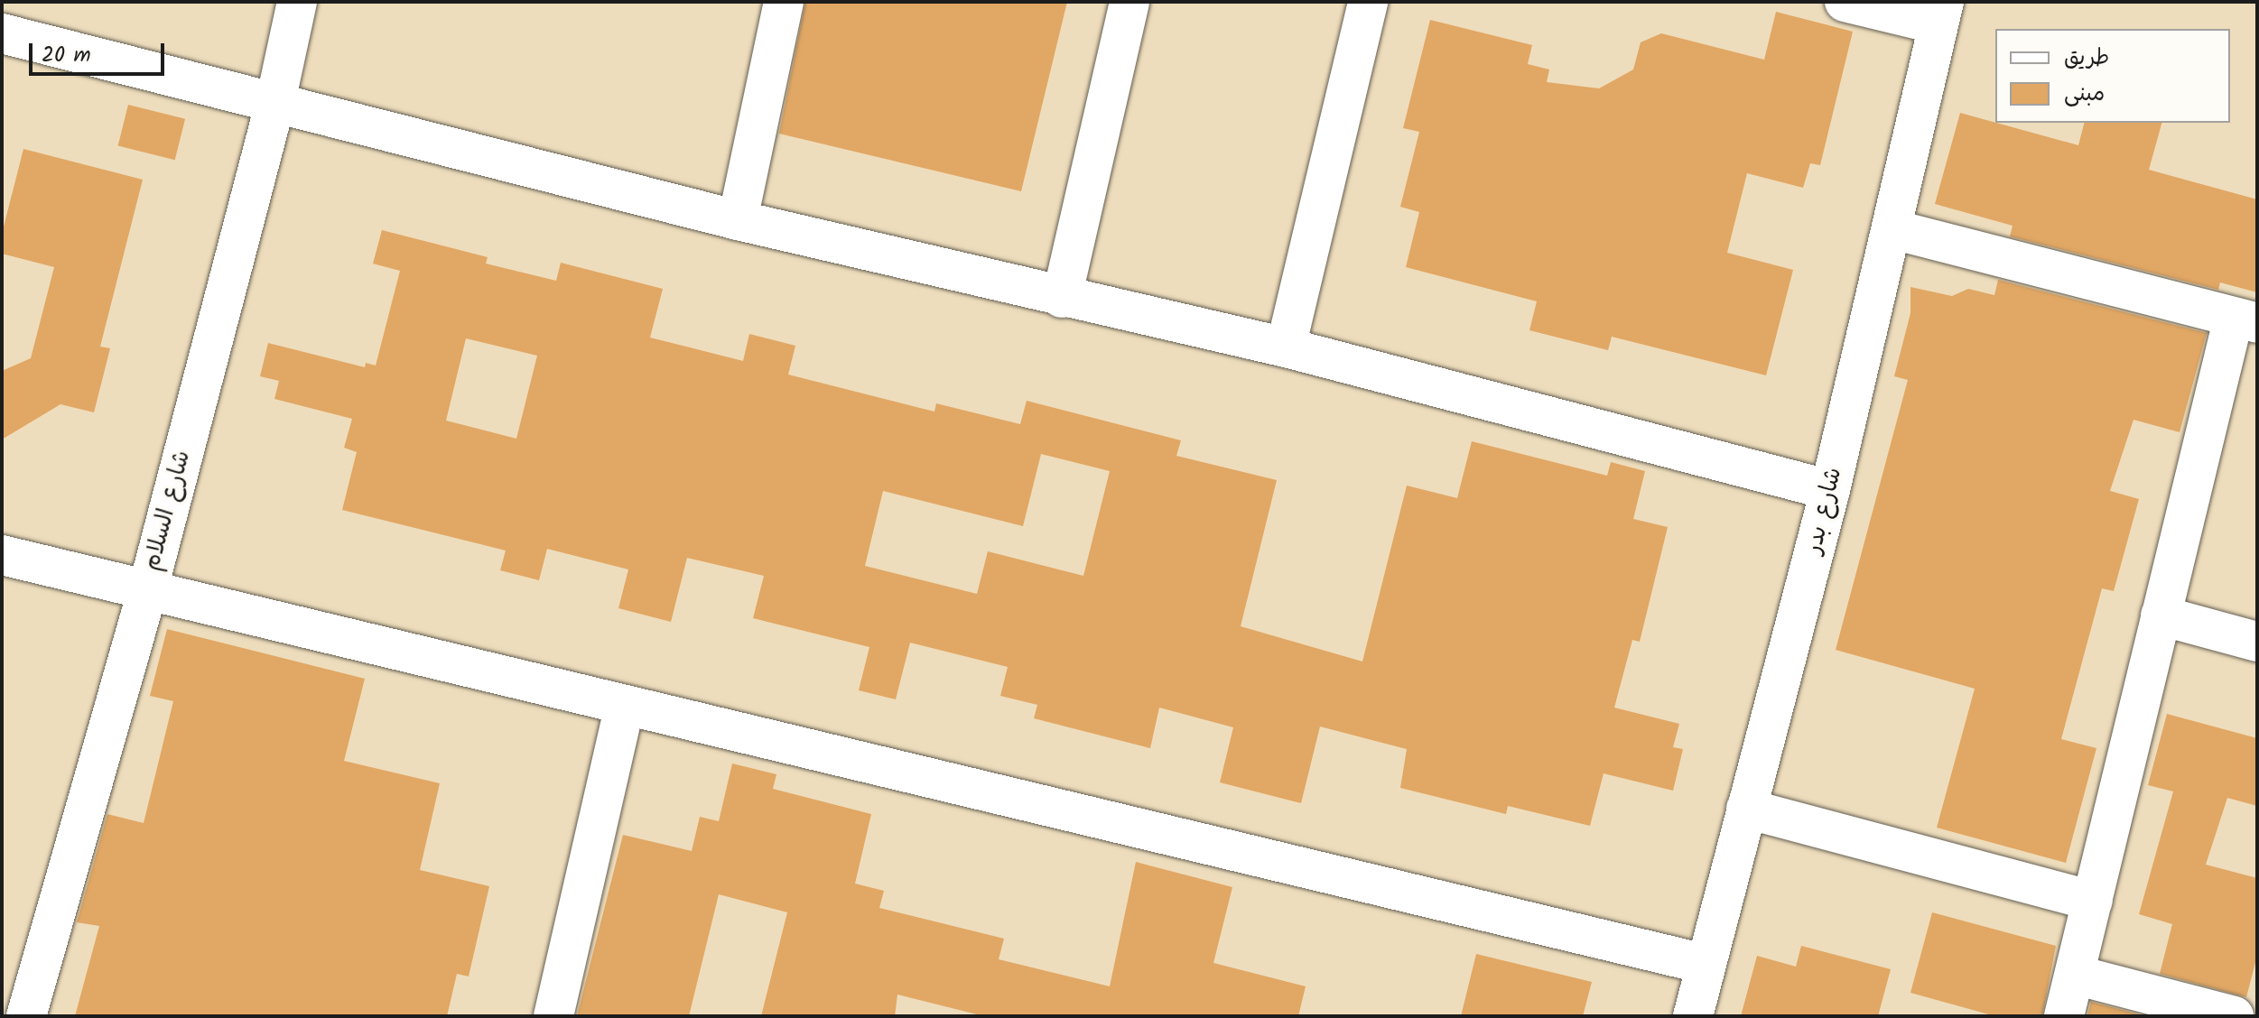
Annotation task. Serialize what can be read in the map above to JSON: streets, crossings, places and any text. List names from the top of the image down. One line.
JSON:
{"streets":{"street":["شارع السلام","شارع بدر"]},"legend":["طريق","مبنى"],"scale_bar":"20 m"}
